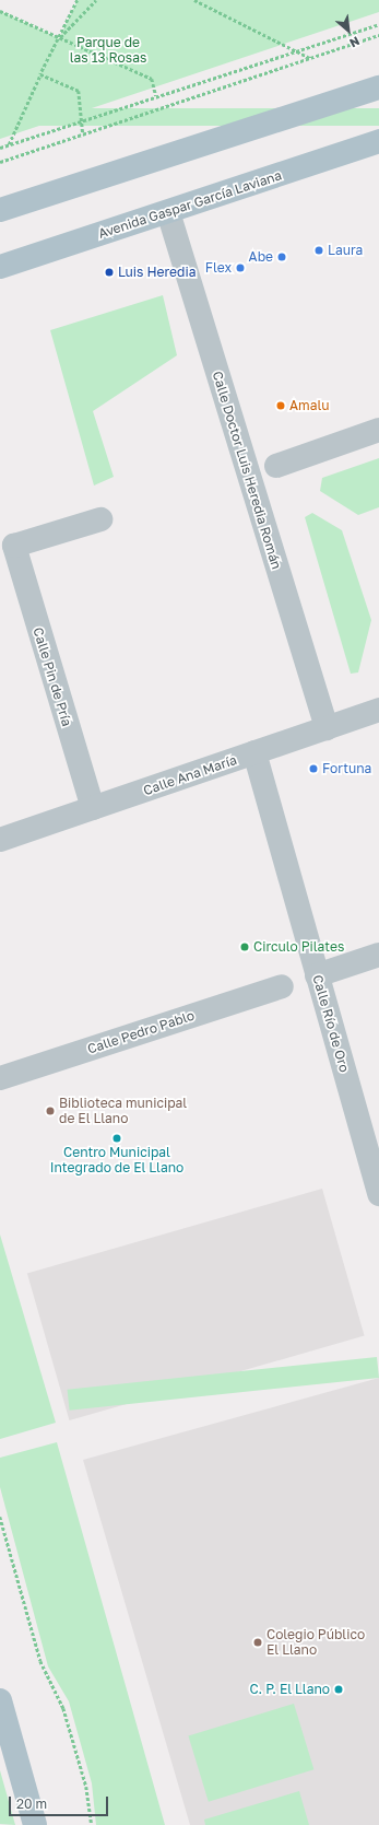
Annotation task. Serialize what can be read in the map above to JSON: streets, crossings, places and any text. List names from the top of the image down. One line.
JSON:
{"streets":{"main road":["Avenida Gaspar García Laviana"],"street":["Calle Doctor Luis Heredia Román","Calle Pin de Pría","Calle Ana María","Calle Río de Oro","Calle Pedro Pablo"]},"crossings":[["Avenida Gaspar García Laviana","Calle Doctor Luis Heredia Román"],["Calle Doctor Luis Heredia Román","Calle Ana María"],["Calle Pin de Pría","Calle Ana María"],["Calle Ana María","Calle Río de Oro"]],"parks":["Parque de las 13 Rosas"],"places":["Laura","Abe","Flex","Luis Heredia","Amalu","Fortuna","Circulo Pilates","Biblioteca municipal de El Llano","Centro Municipal Integrado de El Llano","Colegio Público El Llano","C. P. El Llano"],"scale_bar":"20 m","north":"bottom right"}
